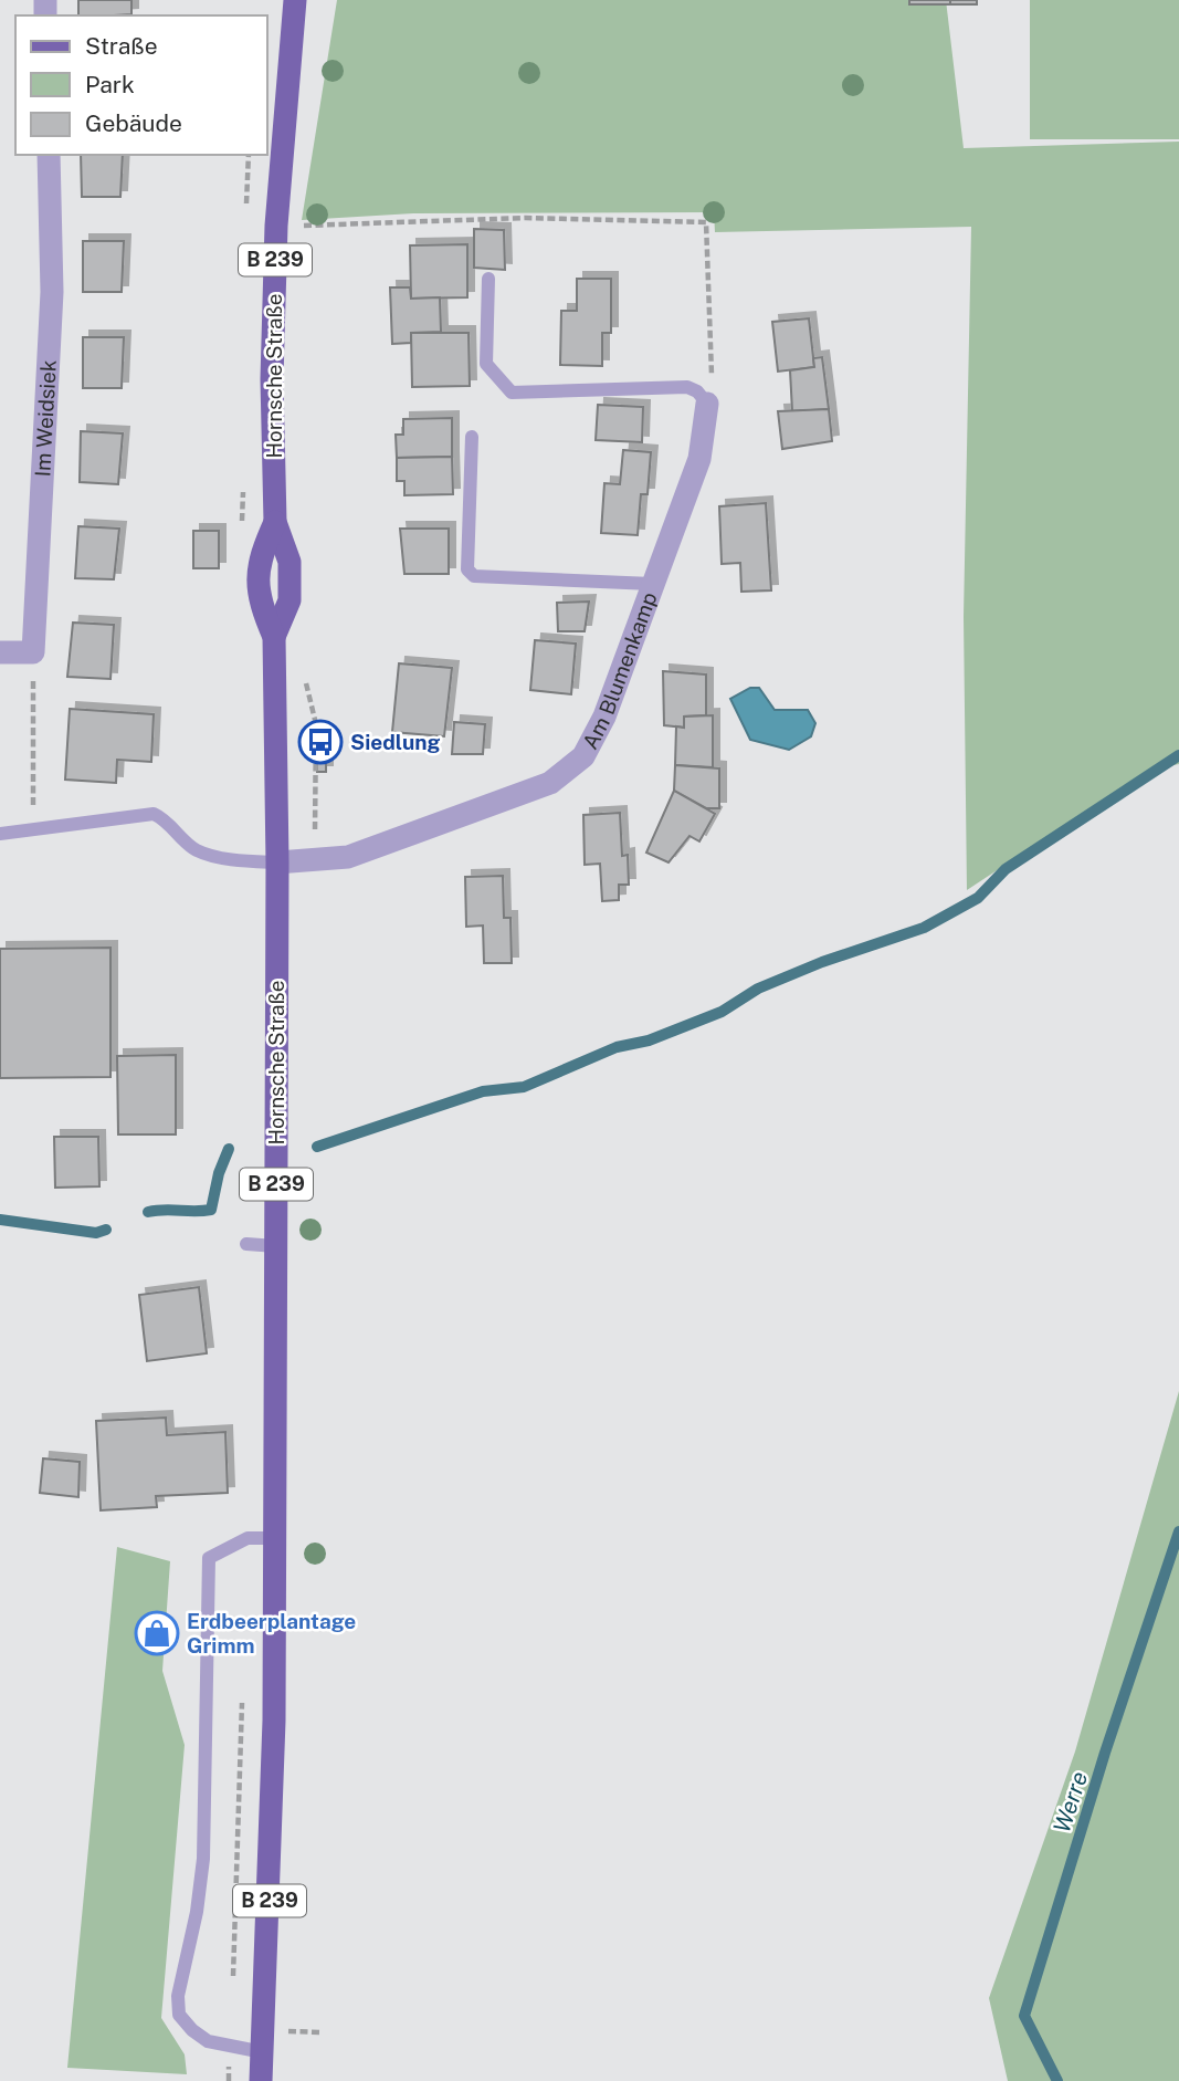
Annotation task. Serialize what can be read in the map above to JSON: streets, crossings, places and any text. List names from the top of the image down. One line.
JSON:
{"streets":{"main road":["B 239","Hornsche Straße"],"street":["Im Weidsiek","Am Blumenkamp"]},"crossings":[["B 239","Hornsche Straße"],["Hornsche Straße","Am Blumenkamp"]],"water":["Werre"],"places":{"bus stop":["Siedlung"],"shop":["Erdbeerplantage Grimm"]},"legend":["Straße","Park","Gebäude"]}
